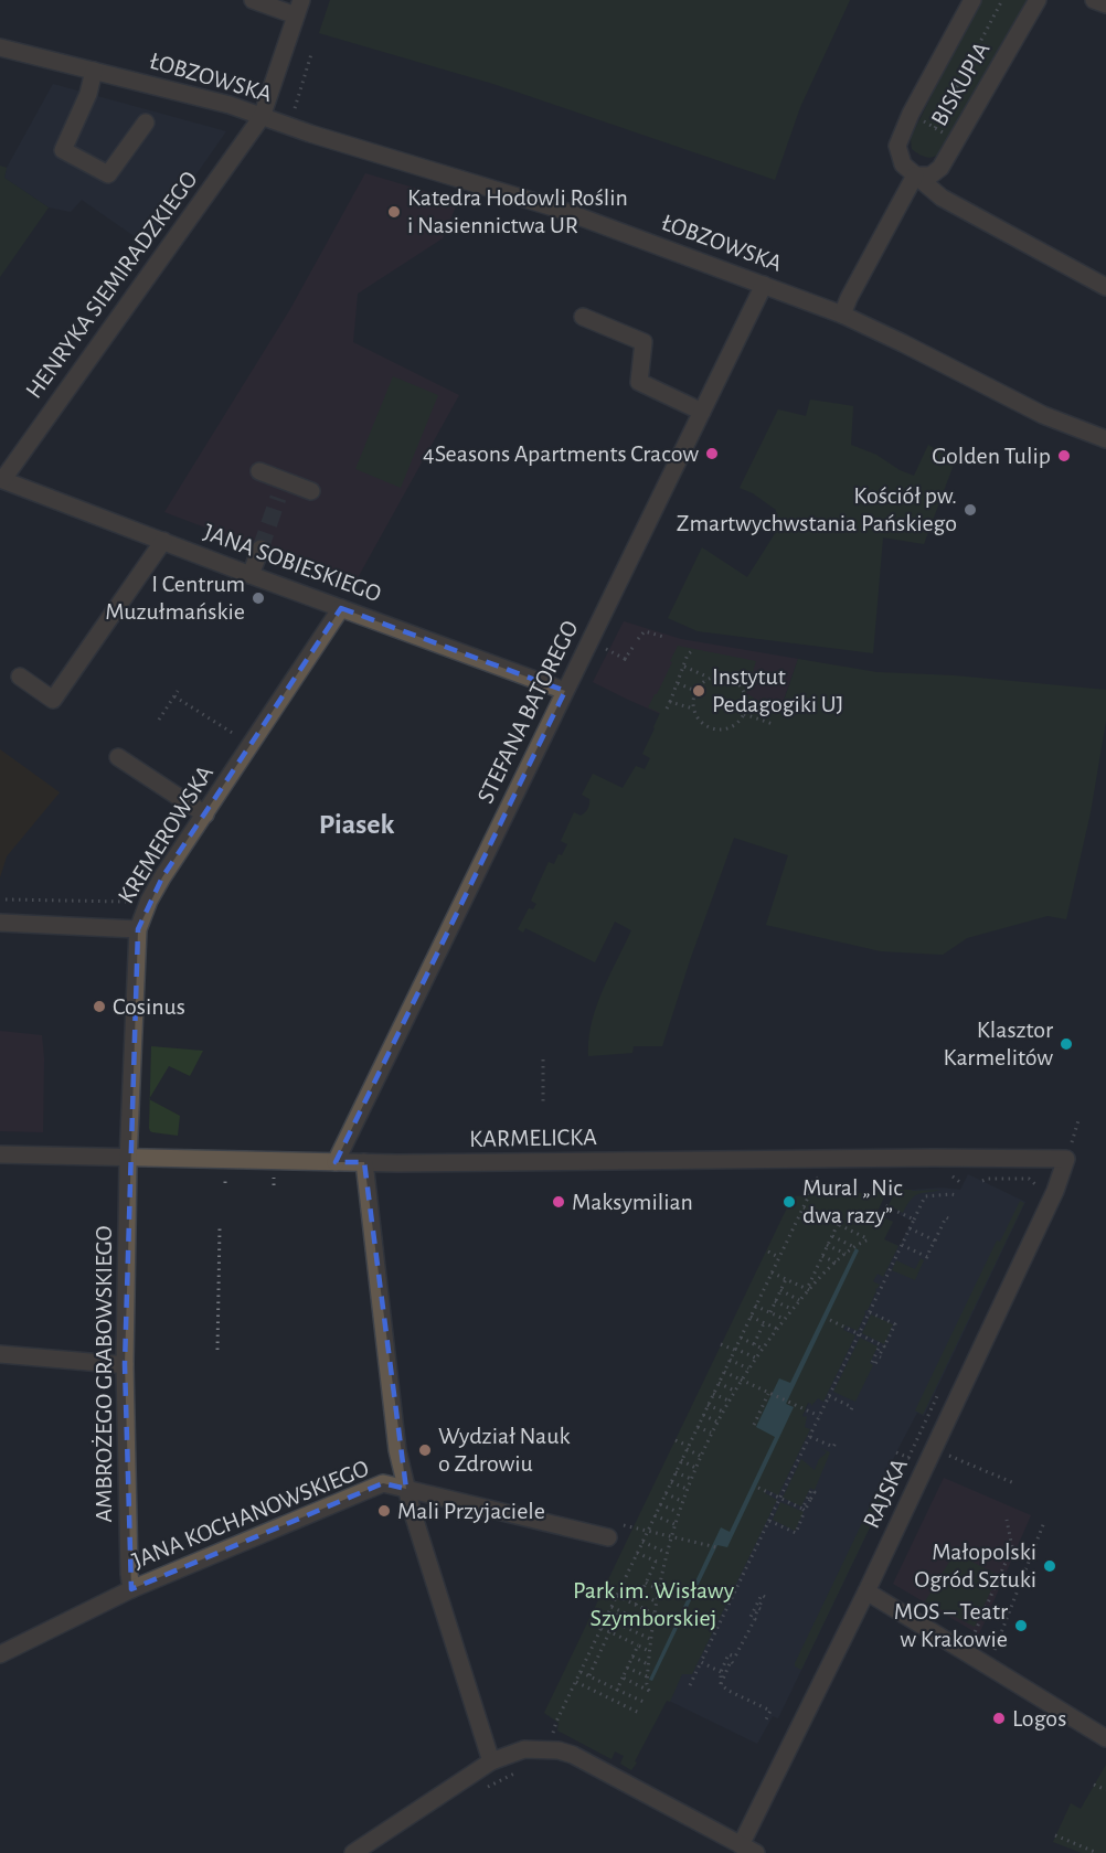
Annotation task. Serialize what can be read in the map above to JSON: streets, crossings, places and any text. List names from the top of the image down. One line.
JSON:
{"streets":{"street":["ŁOBZOWSKA","BISKUPIA","HENRYKA SIEMIRADZKIEGO","JANA SOBIESKIEGO","STEFANA BATOREGO","KREMEROWSKA","KARMELICKA","AMBROŻEGO GRABOWSKIEGO","RAJSKA","JANA KOCHANOWSKIEGO"]},"crossings":[["ŁOBZOWSKA","HENRYKA SIEMIRADZKIEGO"],["ŁOBZOWSKA","STEFANA BATOREGO"],["HENRYKA SIEMIRADZKIEGO","JANA SOBIESKIEGO"],["JANA SOBIESKIEGO","STEFANA BATOREGO"],["JANA SOBIESKIEGO","KREMEROWSKA"],["STEFANA BATOREGO","KARMELICKA"],["KREMEROWSKA","KARMELICKA"],["KREMEROWSKA","AMBROŻEGO GRABOWSKIEGO"],["KARMELICKA","AMBROŻEGO GRABOWSKIEGO"],["KARMELICKA","RAJSKA"],["AMBROŻEGO GRABOWSKIEGO","JANA KOCHANOWSKIEGO"]],"districts":["Piasek"],"parks":["Park im. Wisławy Szymborskiej"],"places":["Katedra Hodowli Roślin i Nasiennictwa UR","4Seasons Apartments Cracow","Golden Tulip","Kościół pw. Zmartwychwstania Pańskiego","I Centrum Muzułmańskie","Instytut Pedagogiki UJ","Cosinus","Klasztor Karmelitów","Maksymilian","Mural „Nic dwa razy”","Wydział Nauk o Zdrowiu","Mali Przyjaciele","Małopolski Ogród Sztuki","MOS – Teatr w Krakowie","Logos"]}
